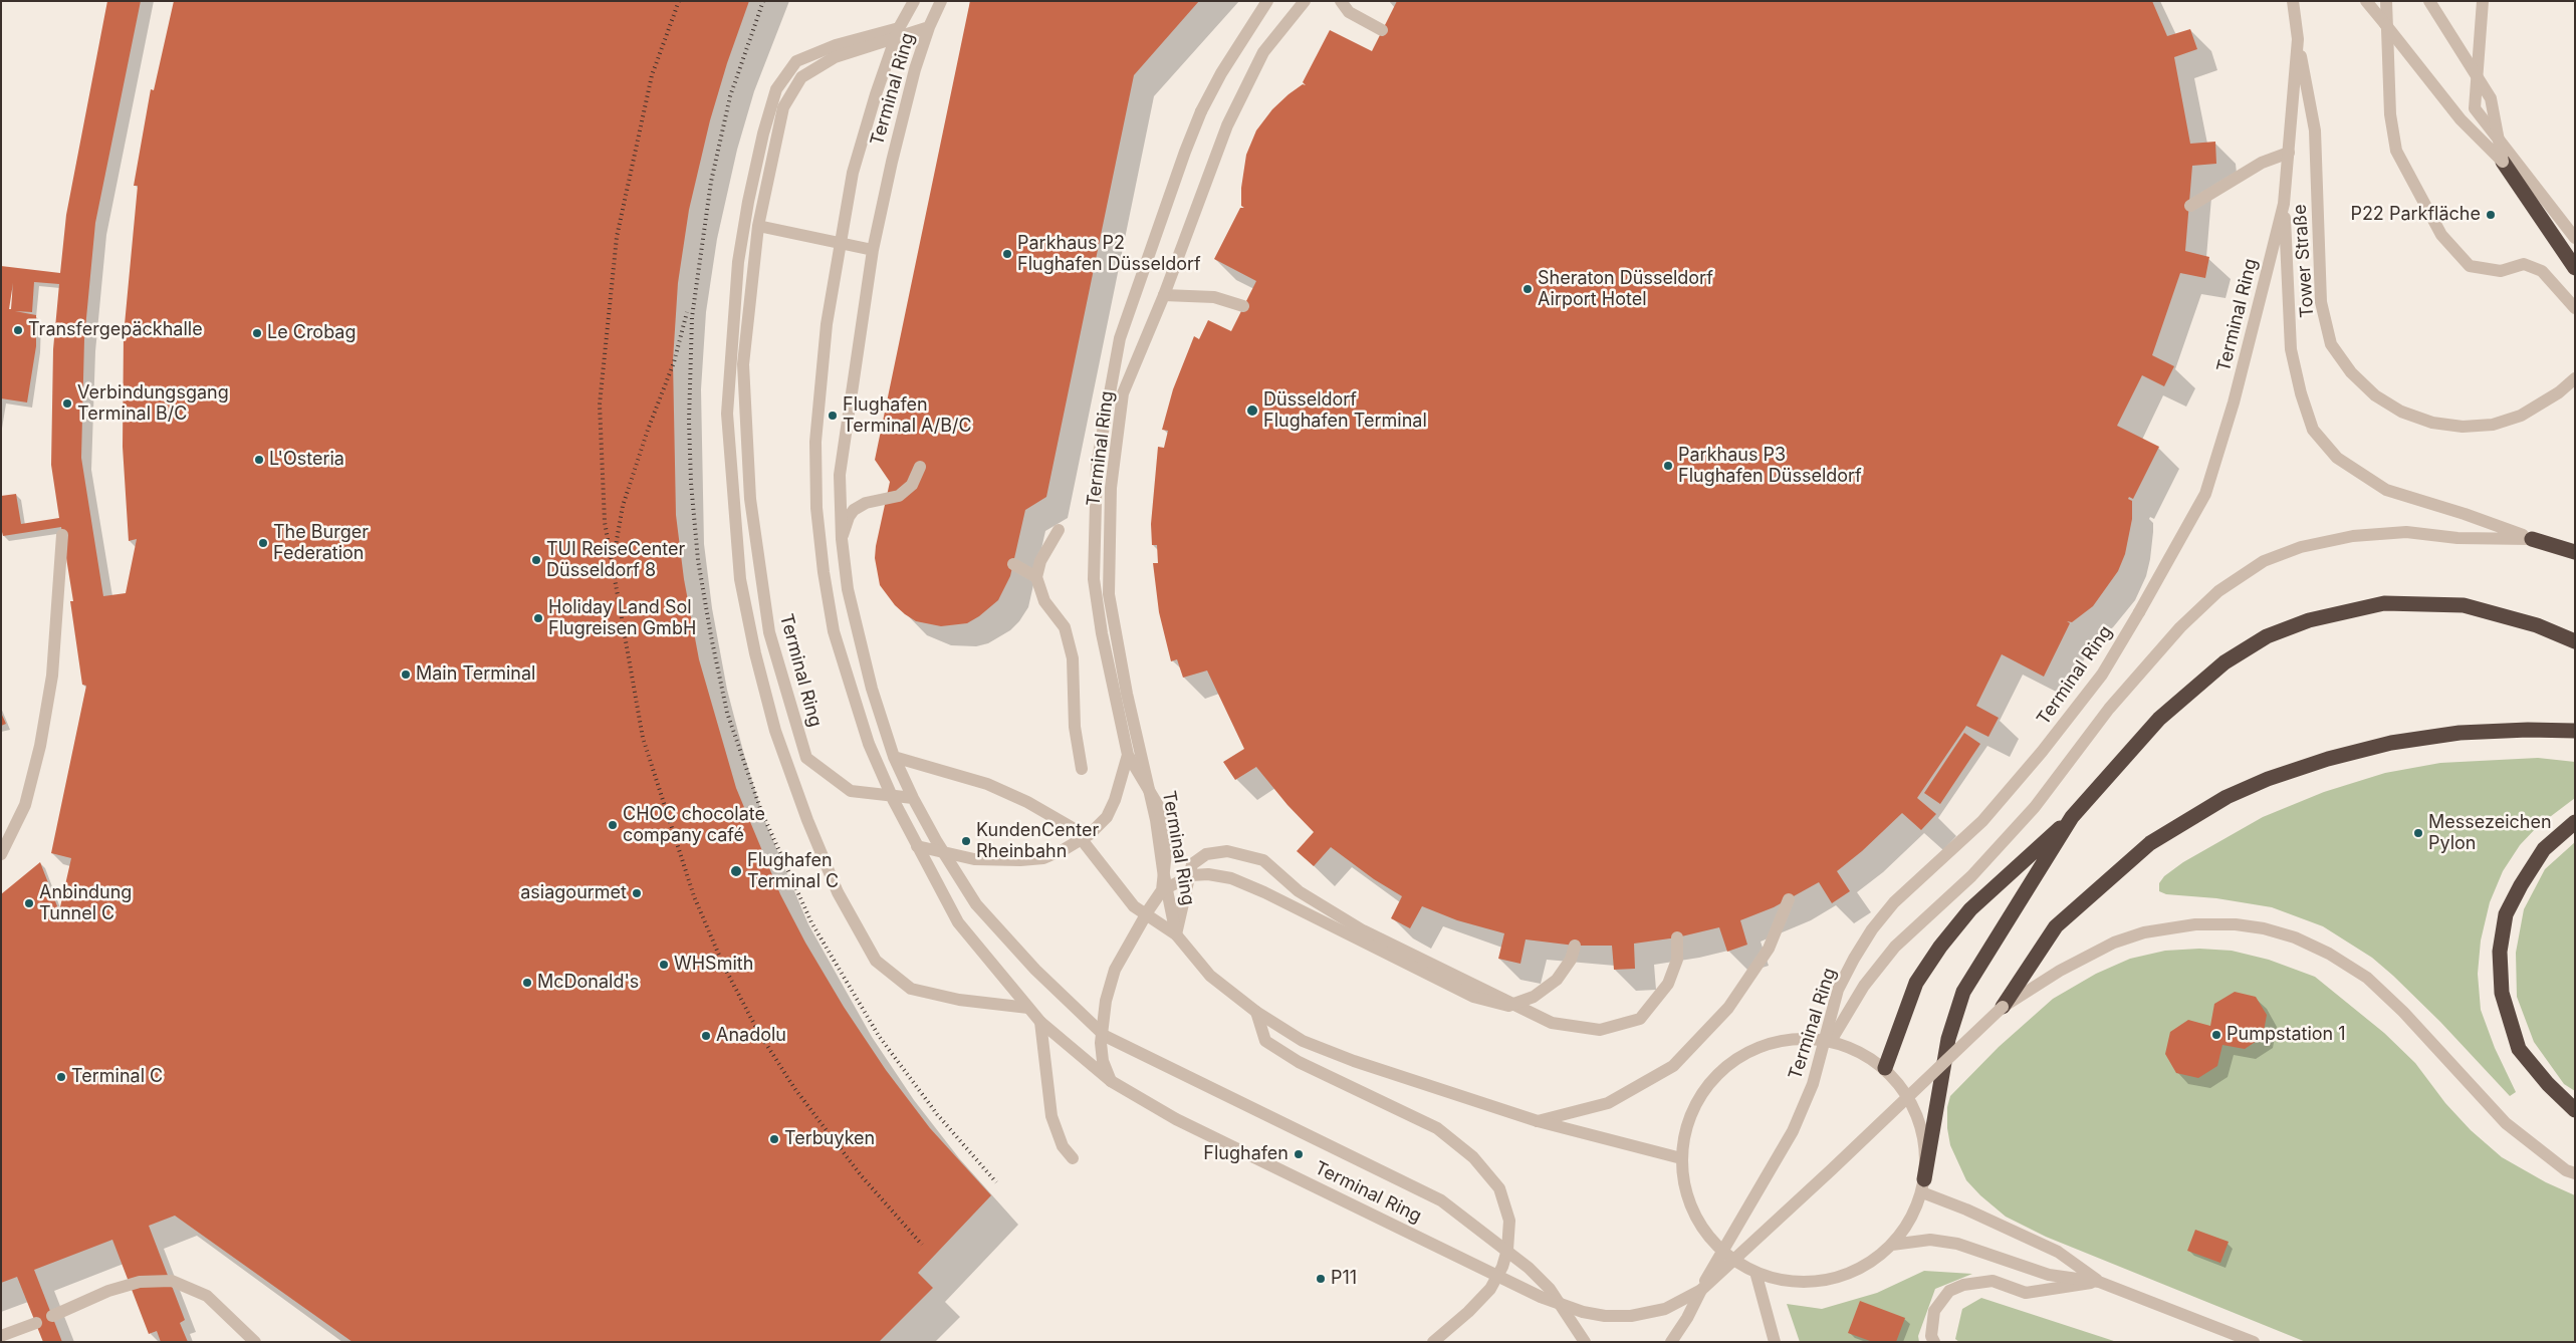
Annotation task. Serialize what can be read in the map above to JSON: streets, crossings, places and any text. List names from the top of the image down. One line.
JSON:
{"streets":{"street":["Terminal Ring","Tower Straße"]},"crossings":[["Terminal Ring","Tower Straße"]],"places":["P22 Parkfläche","Parkhaus P2 Flughafen Düsseldorf","Sheraton Düsseldorf Airport Hotel","Transfergepäckhalle","Le Crobag","Verbindungsgang Terminal B/C","Düsseldorf Flughafen Terminal","Flughafen Terminal A/B/C","L'Osteria","Parkhaus P3 Flughafen Düsseldorf","The Burger Federation","TUI ReiseCenter Düsseldorf 8","Holiday Land Sol Flugreisen GmbH","Main Terminal","CHOC chocolate company café","Messezeichen Pylon","KundenCenter Rheinbahn","Flughafen Terminal C","asiagourmet","Anbindung Tunnel C","WHSmith","McDonald's","Pumpstation 1","Anadolu","Terminal C","Terbuyken","Flughafen","P11"]}
